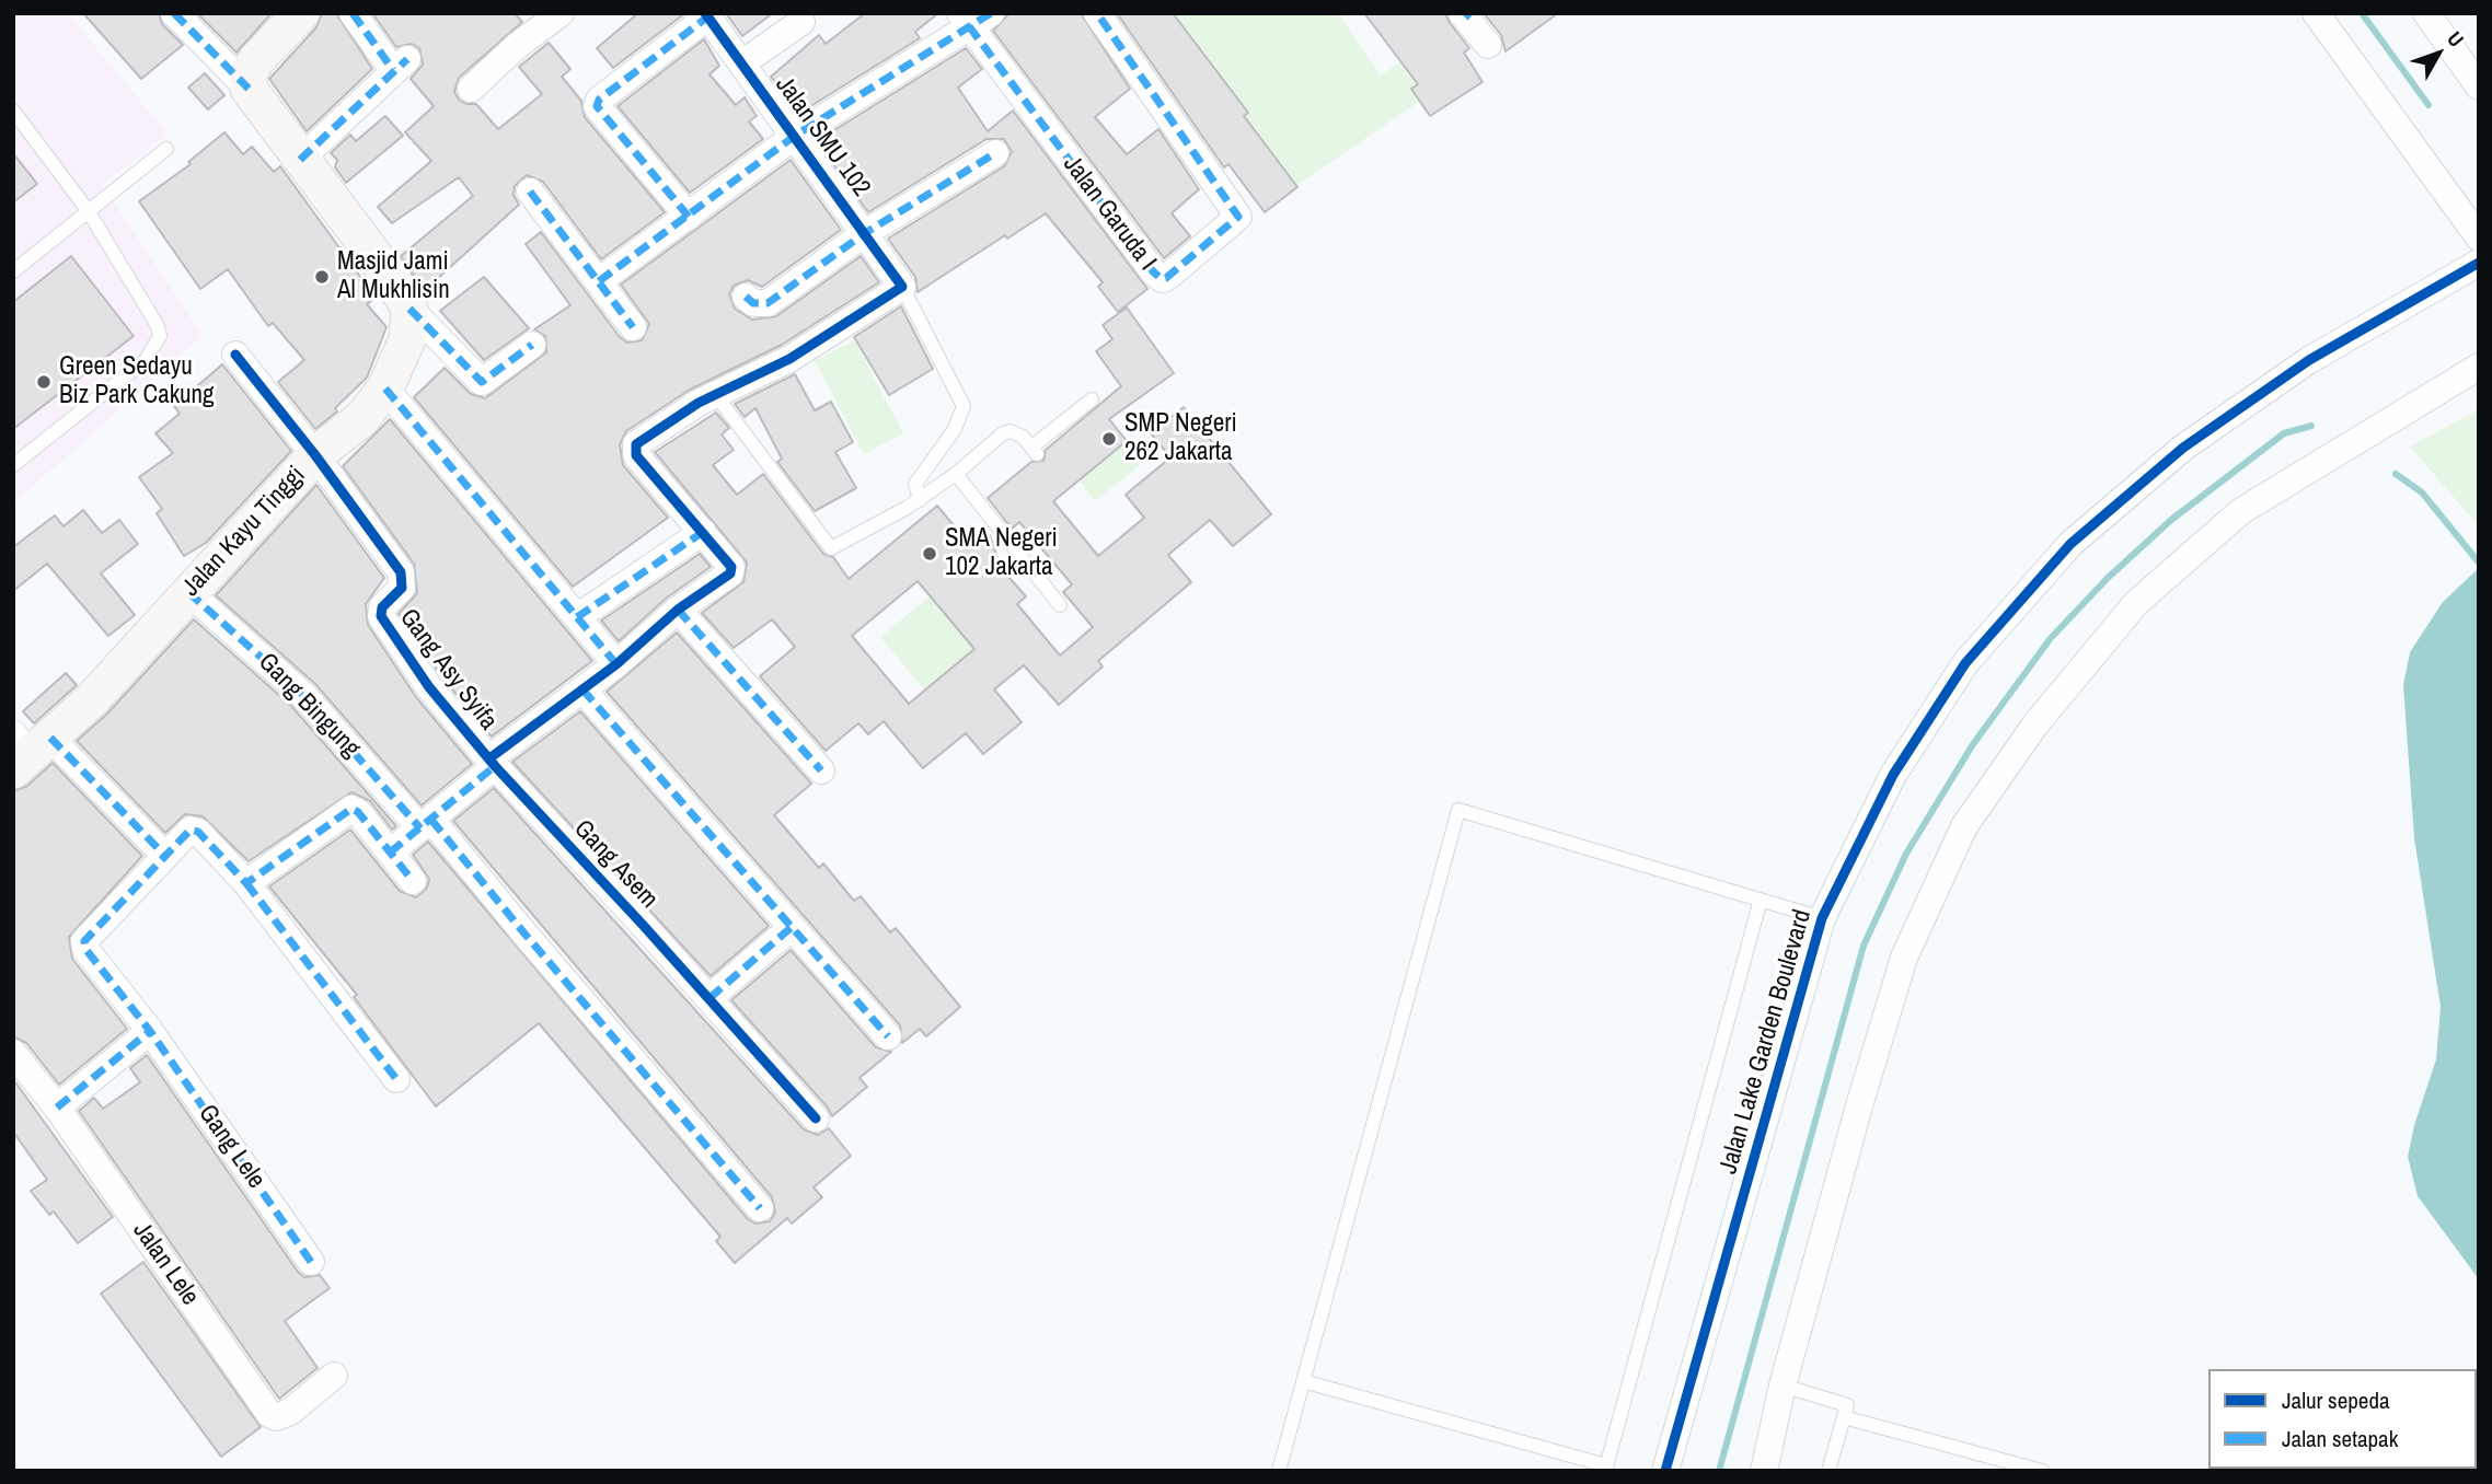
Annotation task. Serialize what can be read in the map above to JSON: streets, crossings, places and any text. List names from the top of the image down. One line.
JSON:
{"streets":{"street":["Jalan SMU 102","Jalan Garuda I","Jalan Kayu Tinggi","Gang Asy Syifa","Gang Bingung","Gang Asem","Jalan Lake Garden Boulevard","Gang Lele","Jalan Lele"]},"crossings":[["Jalan Kayu Tinggi","Gang Asy Syifa"],["Jalan Kayu Tinggi","Gang Bingung"],["Gang Asy Syifa","Gang Asem"]],"places":["Masjid Jami Al Mukhlisin","Green Sedayu Biz Park Cakung","SMP Negeri 262 Jakarta","SMA Negeri 102 Jakarta"],"legend":["Jalur sepeda","Jalan setapak"],"north":"top right"}
